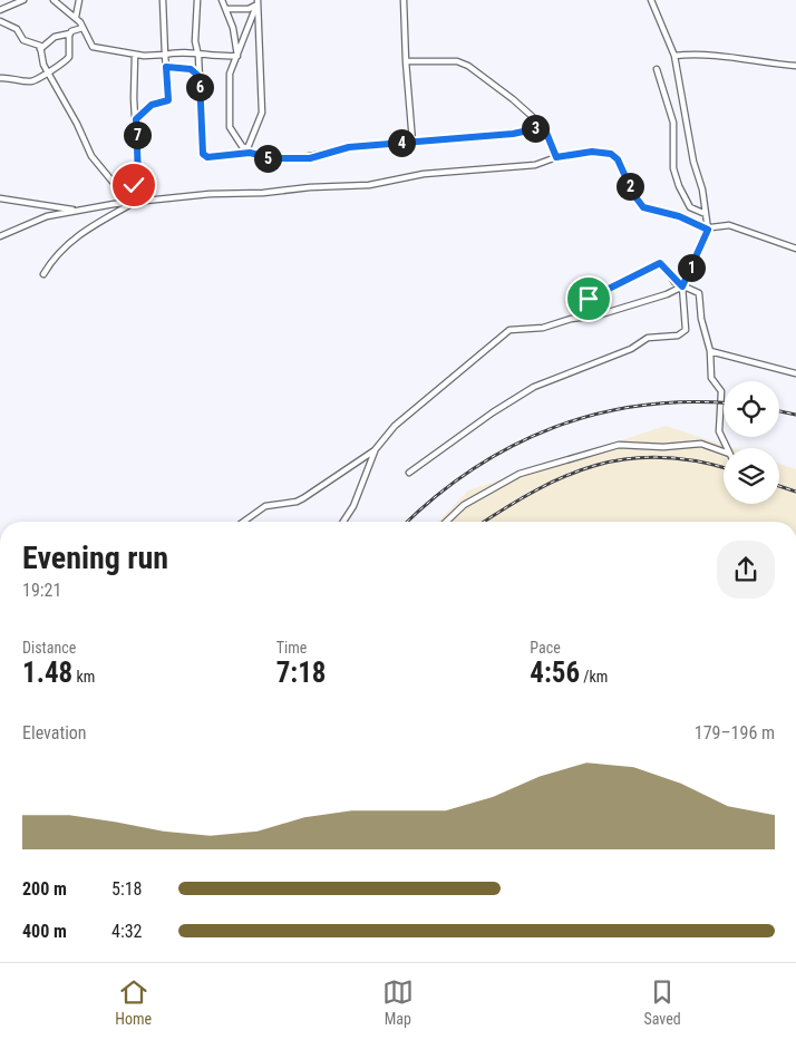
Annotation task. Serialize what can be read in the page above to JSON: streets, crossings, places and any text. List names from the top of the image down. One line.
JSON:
{"page":{"pins":["6","3","7","4","5","2","1"],"heading":["Evening run","19:21"],"stats":[["Distance","1.48 km"],["Time","7:18"],["Pace","4:56 /km"]],"chart":["Elevation","179–196 m"],"list":[{"name":"200 m","note":"5:18"},{"name":"400 m","note":"4:32"}],"tabs":["Home","Map","Saved"]}}
